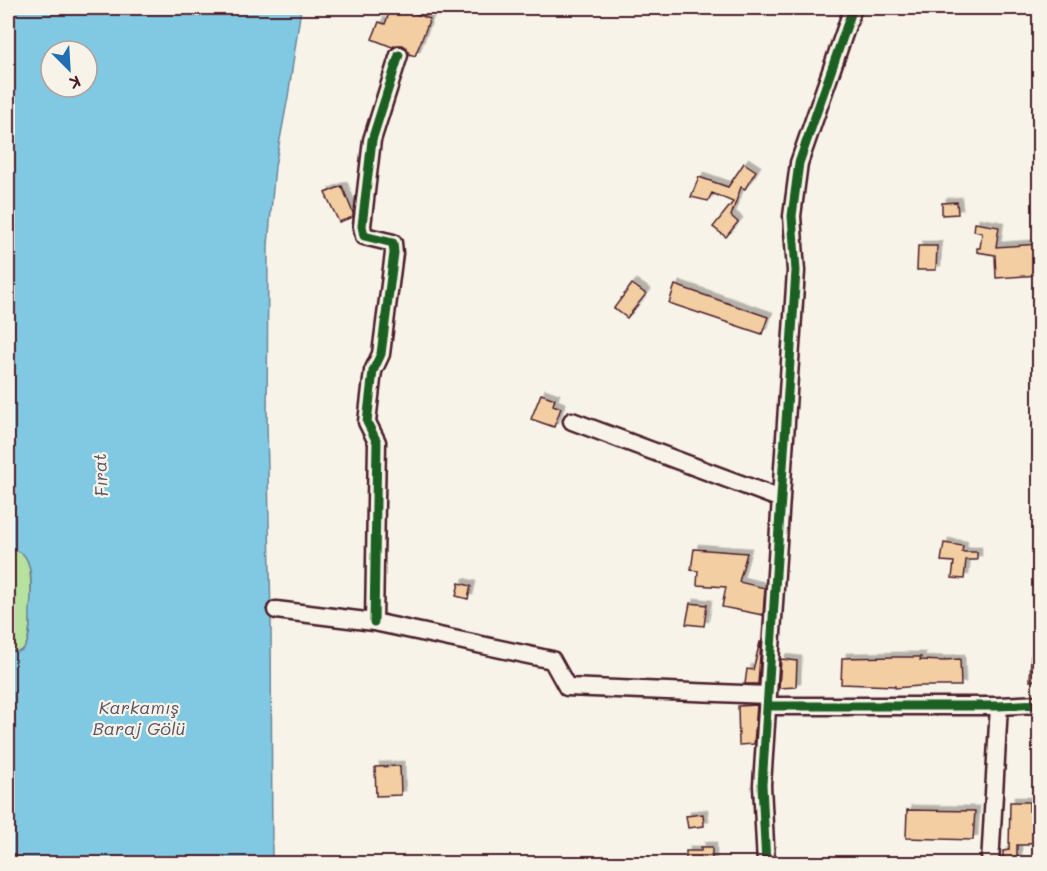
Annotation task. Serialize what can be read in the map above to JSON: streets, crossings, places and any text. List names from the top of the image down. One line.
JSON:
{"water":["Fırat","Karkamış Baraj Gölü"],"north":"bottom right"}
